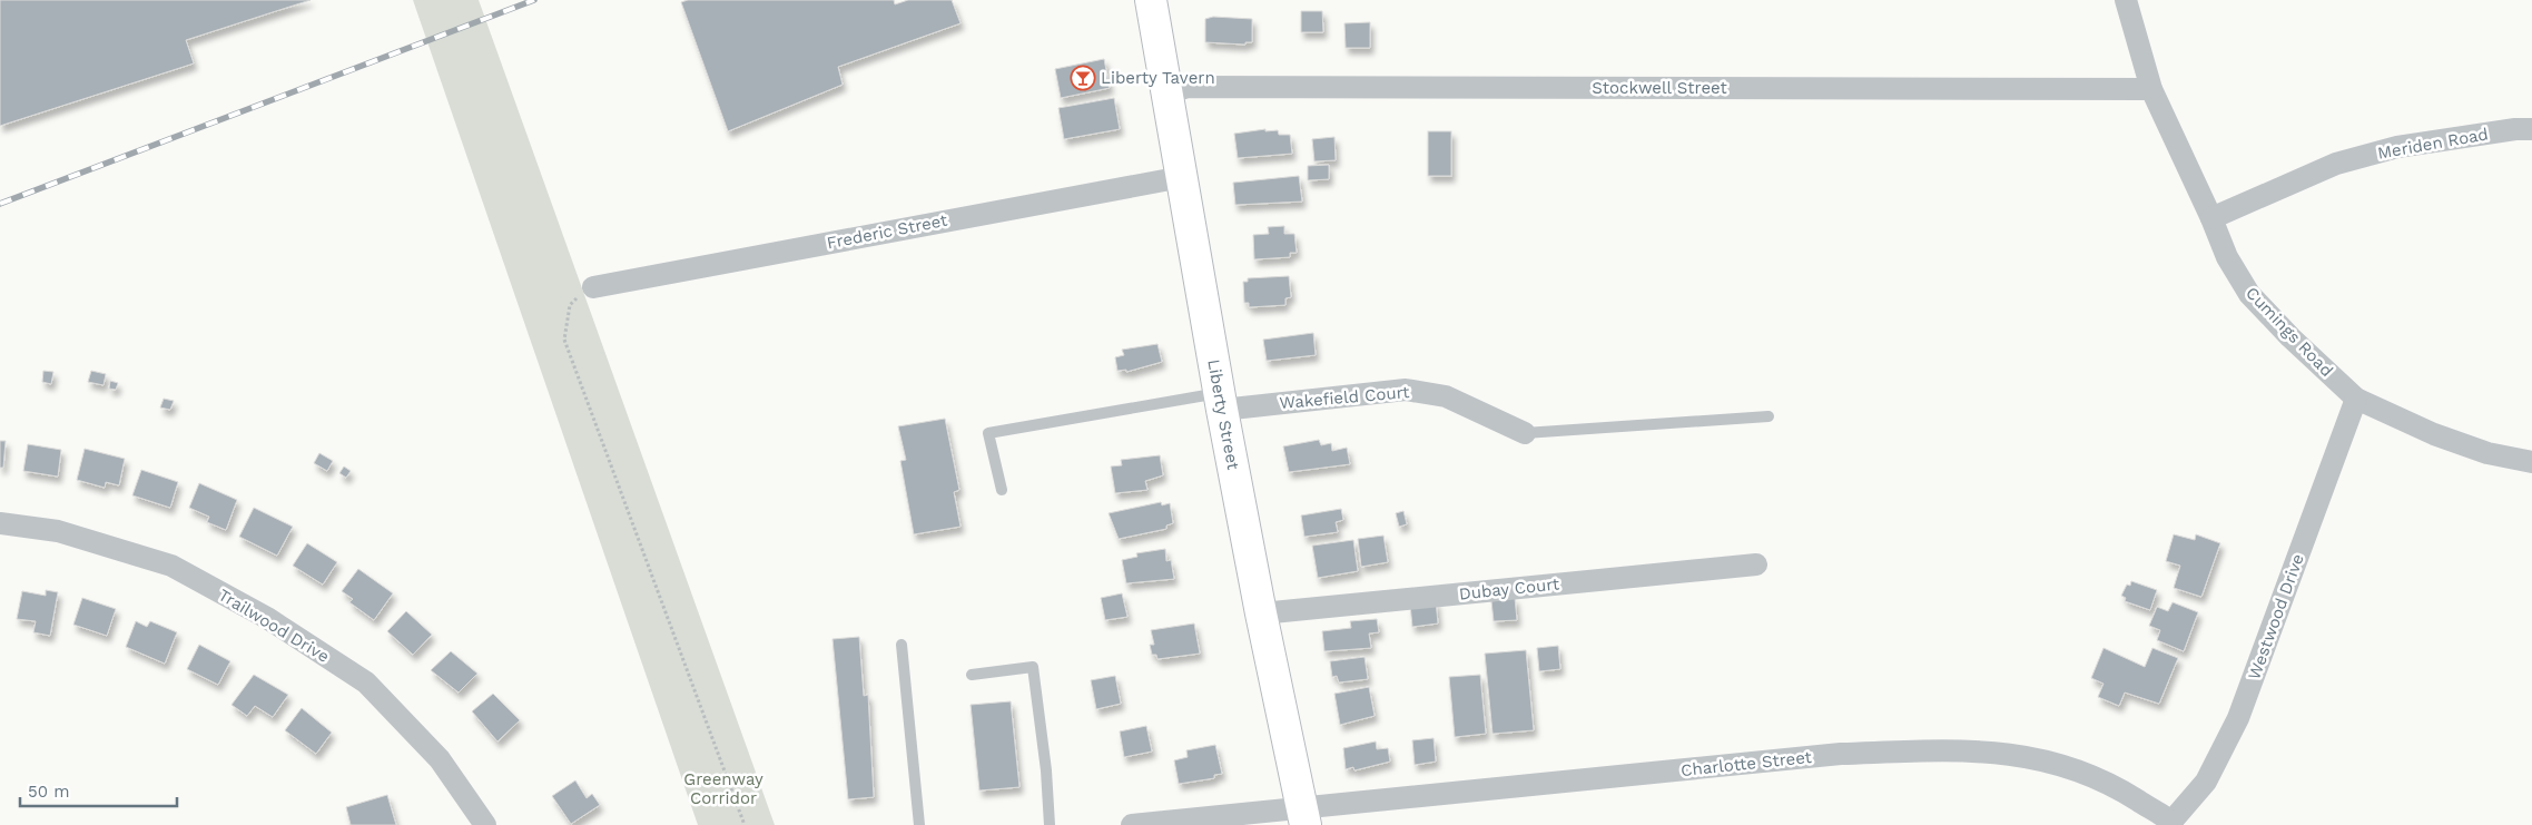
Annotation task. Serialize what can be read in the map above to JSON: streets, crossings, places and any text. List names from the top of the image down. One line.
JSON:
{"streets":{"street":["Stockwell Street","Meriden Road","Frederic Street","Cumings Road","Wakefield Court","Liberty Street","Dubay Court","Westwood Drive","Trailwood Drive","Charlotte Street"]},"crossings":[["Stockwell Street","Cumings Road"],["Stockwell Street","Liberty Street"],["Meriden Road","Cumings Road"],["Frederic Street","Liberty Street"],["Cumings Road","Westwood Drive"],["Wakefield Court","Liberty Street"],["Liberty Street","Dubay Court"],["Liberty Street","Charlotte Street"],["Westwood Drive","Charlotte Street"]],"parks":["Greenway Corridor"],"places":{"bar":["Liberty Tavern"]},"scale_bar":"50 m"}
